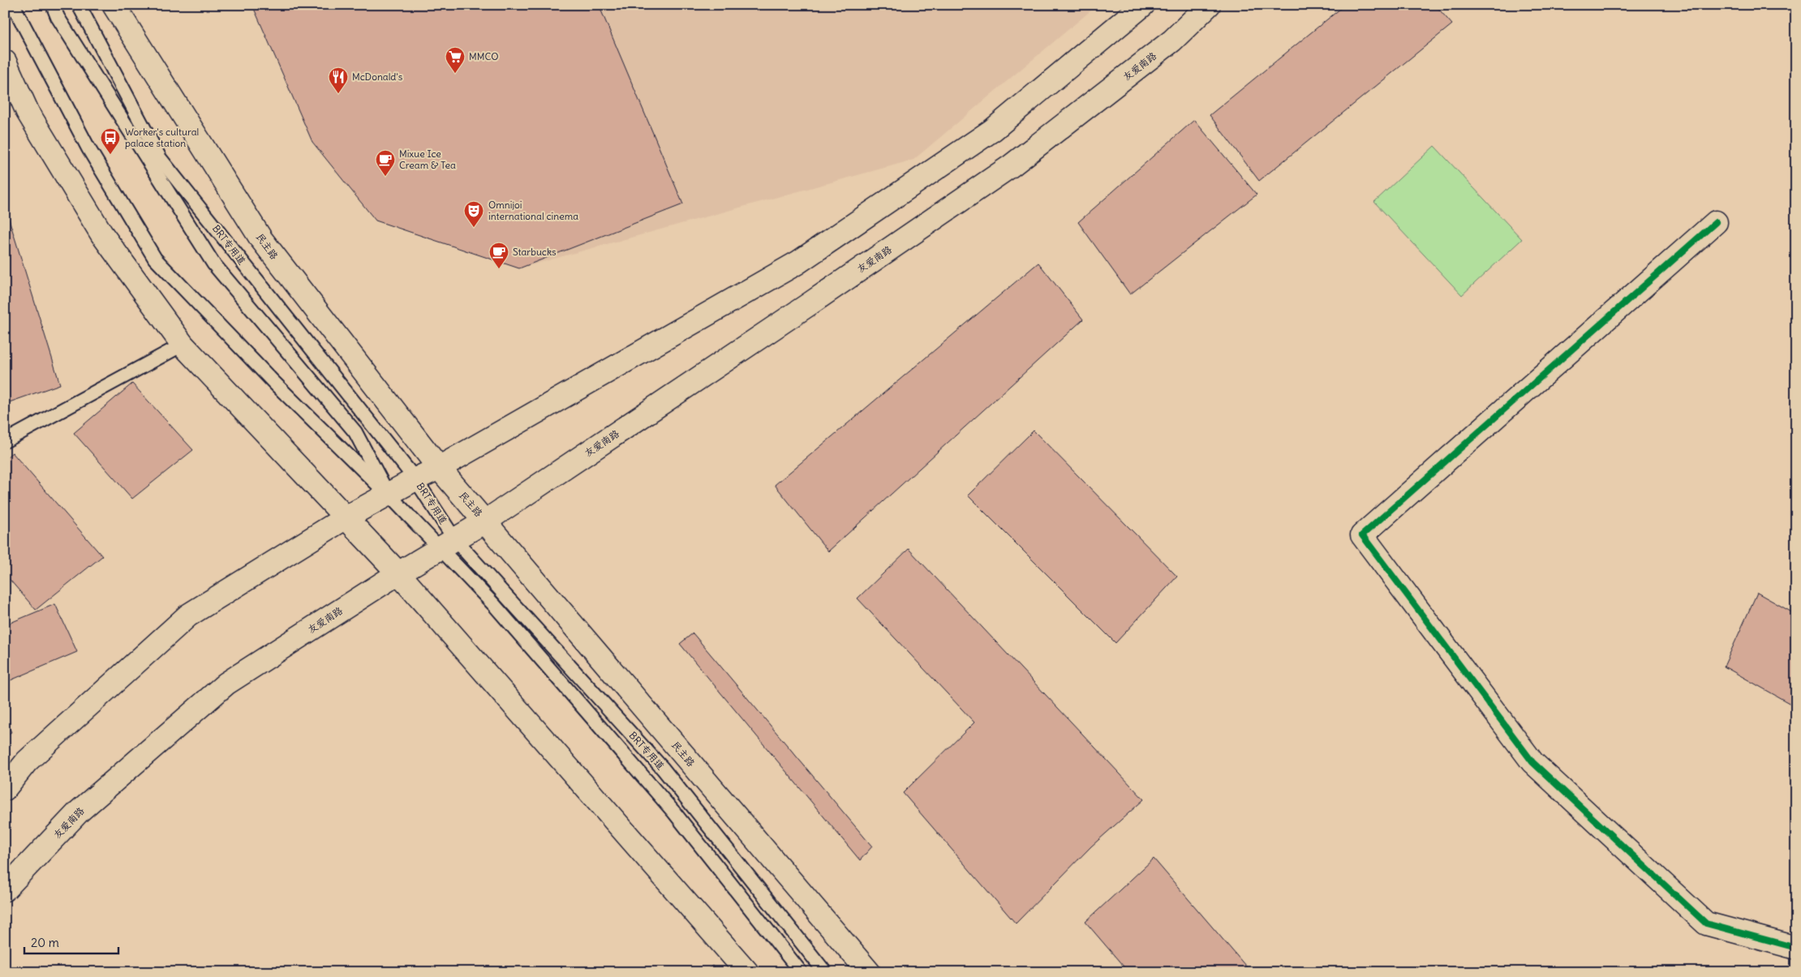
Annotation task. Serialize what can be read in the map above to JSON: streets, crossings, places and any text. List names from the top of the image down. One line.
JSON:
{"streets":{"main road":["友爱南路","民主路"],"lane":["BRT专用道"]},"crossings":[["友爱南路","BRT专用道"],["友爱南路","民主路"]],"places":{"supermarket":["MMCO"],"restaurant":["McDonald's"],"bus stop":["Worker's cultural palace station"],"cafe":["Mixue Ice Cream & Tea","Starbucks"],"theatre":["Omnijoi international cinema"]},"scale_bar":"20 m"}
